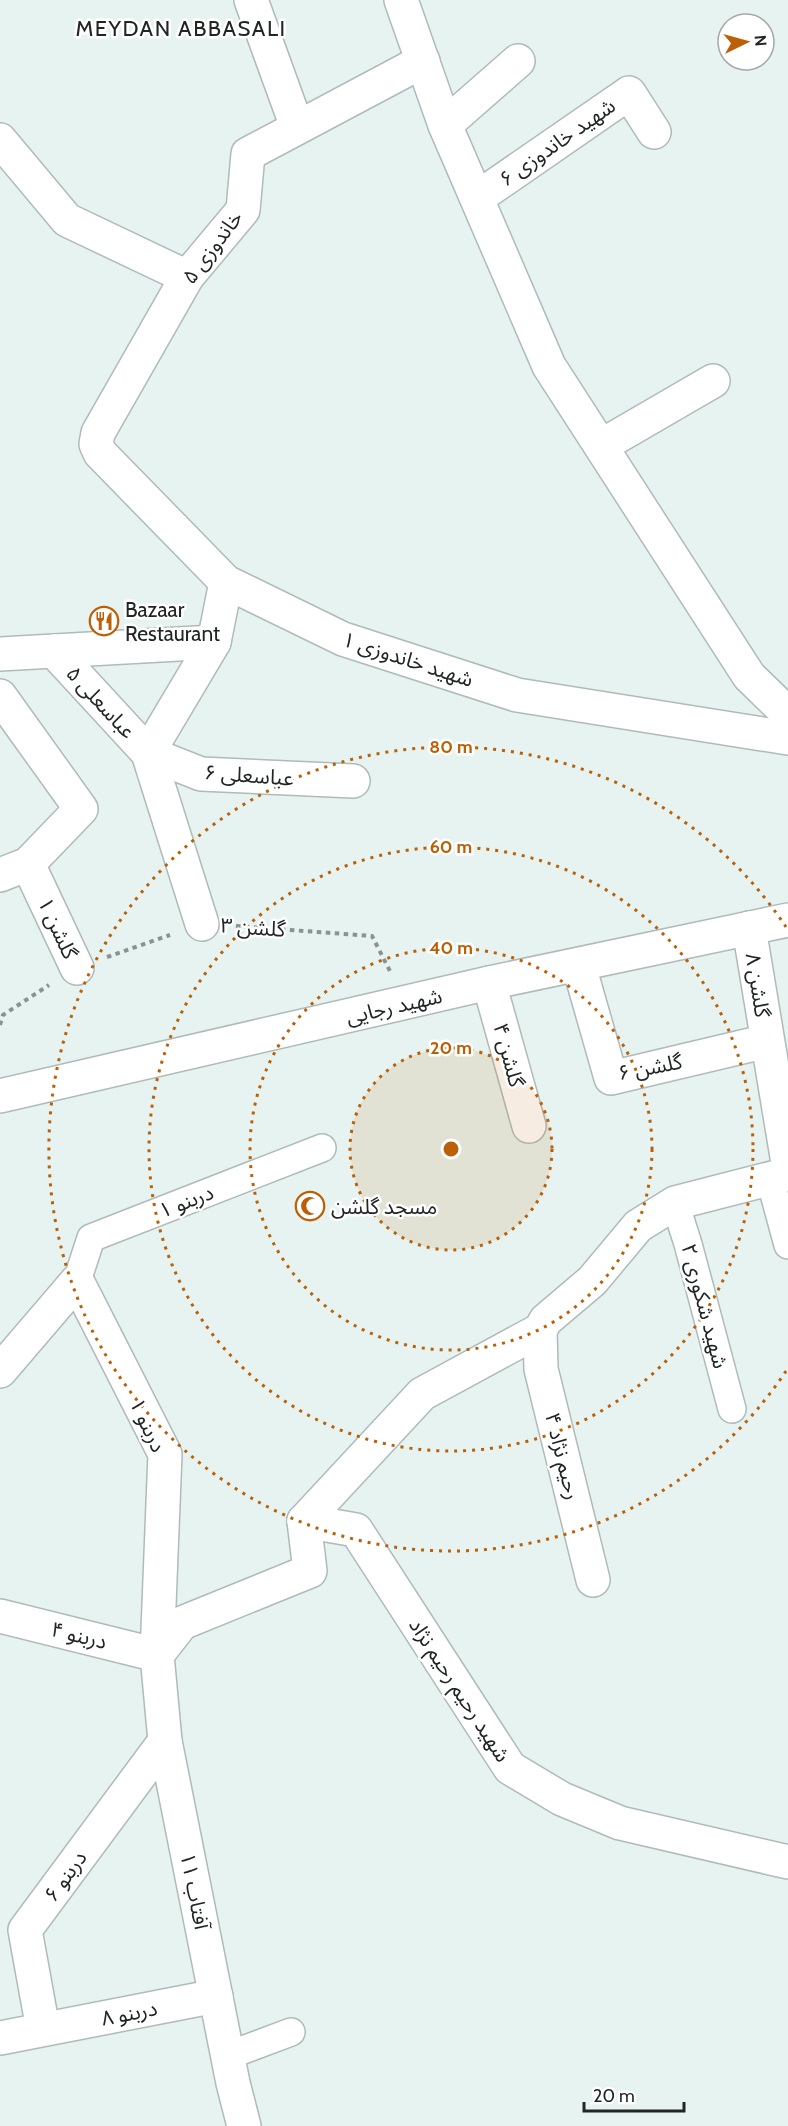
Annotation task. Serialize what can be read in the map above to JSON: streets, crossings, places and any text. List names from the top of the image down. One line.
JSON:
{"streets":{"street":["۶ شهید خاندوزی","خاندوزی ۵","۱ شهید خاندوزی","۵ عباسعلی","۶ عباسعلی","۳ گلشن","۱ گلشن","۸ گلشن","شهید رجایی","۴ گلشن","۶ گلشن","۱ دربنو","۲ شهید شکوری","دربنو ۱","رحیم نژاد ۴","۴ دربنو","شهید رحیم رحیم نژاد","۶ دربنو","آفتاب ۱۱","۸ دربنو"]},"crossings":[["خاندوزی ۵","۱ شهید خاندوزی"],["۵ عباسعلی","۶ عباسعلی"],["۵ عباسعلی","۳ گلشن"],["۶ عباسعلی","۳ گلشن"],["۳ گلشن","شهید رجایی"],["۸ گلشن","شهید رجایی"],["۸ گلشن","۶ گلشن"],["شهید رجایی","۴ گلشن"],["شهید رجایی","۶ گلشن"],["۱ دربنو","دربنو ۱"],["دربنو ۱","۴ دربنو"],["دربنو ۱","آفتاب ۱۱"],["۴ دربنو","آفتاب ۱۱"],["۶ دربنو","آفتاب ۱۱"],["۶ دربنو","۸ دربنو"],["آفتاب ۱۱","۸ دربنو"]],"districts":["MEYDAN ABBASALI"],"places":{"restaurant":["Bazaar Restaurant"],"mosque":["مسجد گلشن"]},"scale_bar":"20 m","north":"right","rings":["80 m","60 m","40 m","20 m"]}
